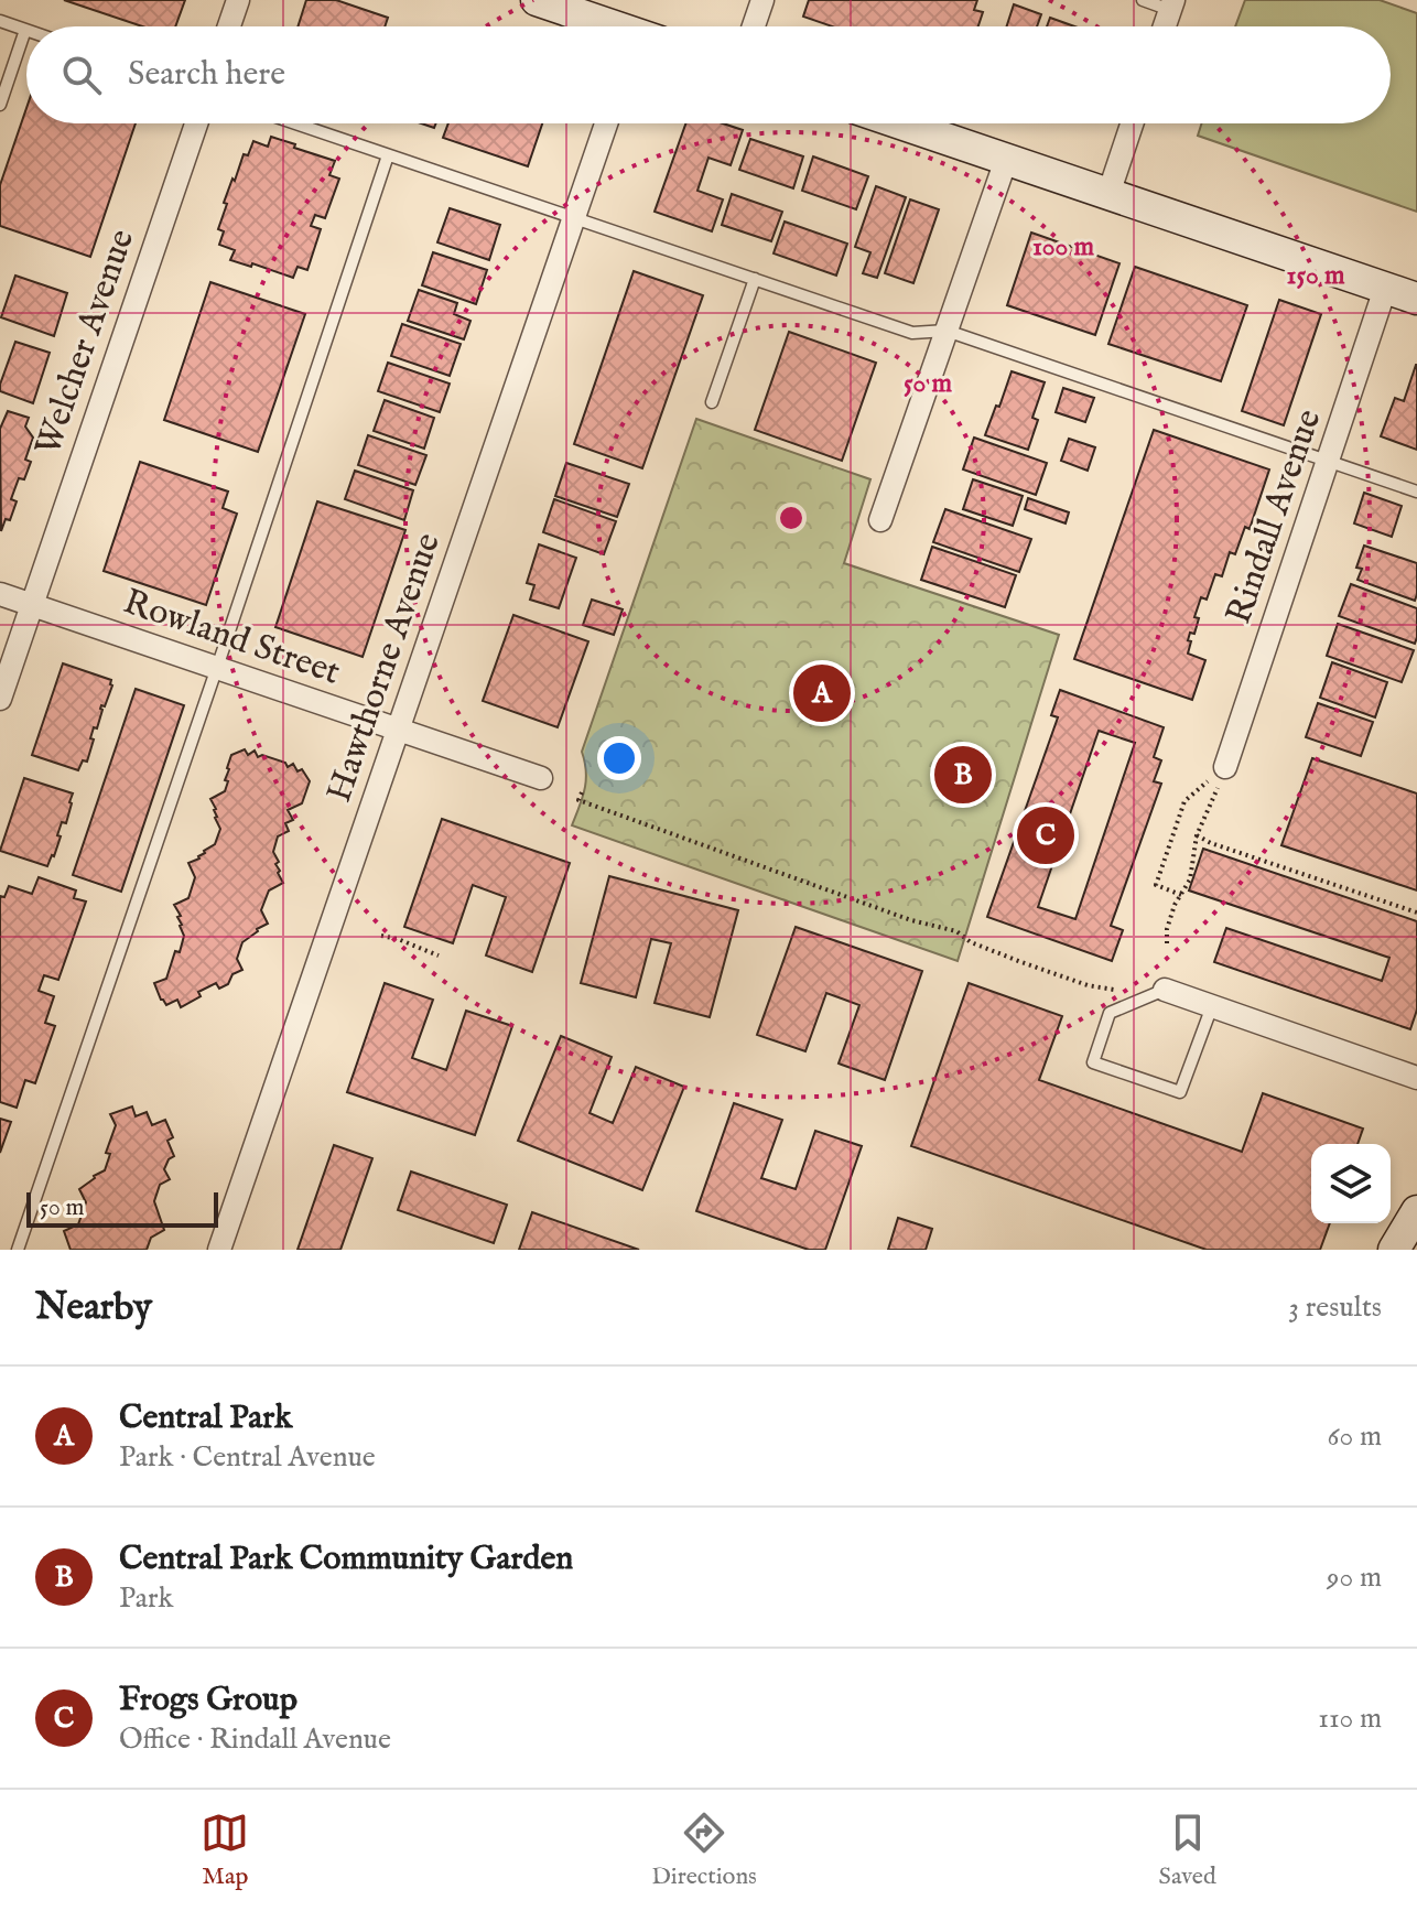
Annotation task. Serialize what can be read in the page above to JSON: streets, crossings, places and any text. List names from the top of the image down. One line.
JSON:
{"streets":{"street":["Welcher Avenue","Rindall Avenue","Rowland Street","Hawthorne Avenue"]},"crossings":[["Welcher Avenue","Rowland Street"],["Rowland Street","Hawthorne Avenue"]],"scale_bar":"50 m","page":{"search":"Search here","pins":["A","B","C"],"scale":"50 m","heading":["Nearby","3 results"],"list":[{"mark":"A","name":"Central Park","note":"Park · Central Avenue","value":"60 m"},{"mark":"B","name":"Central Park Community Garden","note":"Park","value":"90 m"},{"mark":"C","name":"Frogs Group","note":"Office · Rindall Avenue","value":"110 m"}],"nav":["Map","Directions","Saved"]},"rings":["100 m","150 m","50 m"]}
